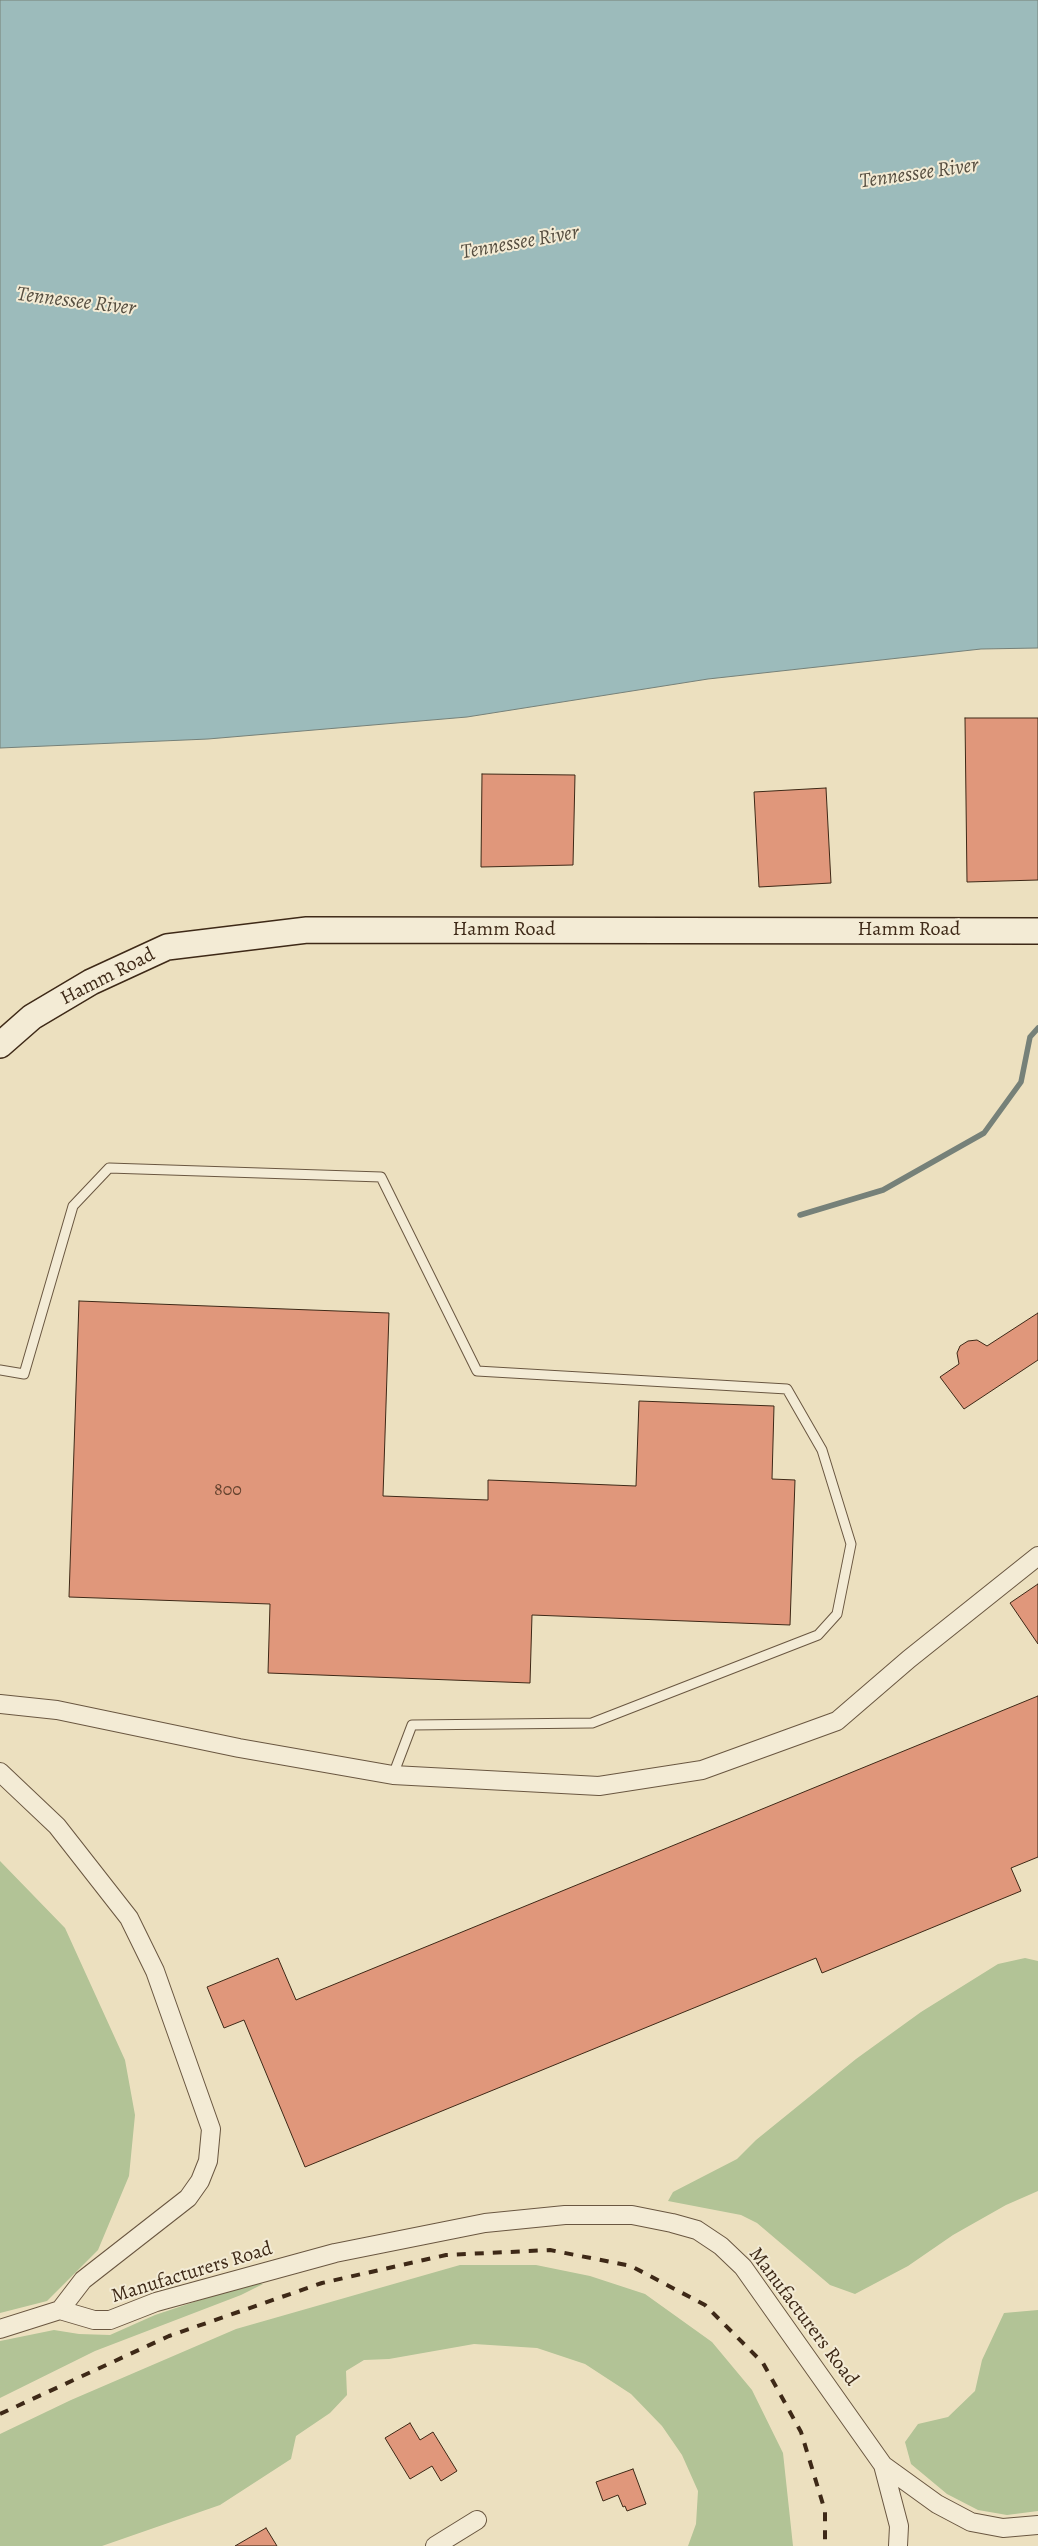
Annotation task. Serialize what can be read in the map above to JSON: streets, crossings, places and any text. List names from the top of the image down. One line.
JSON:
{"streets":{"main road":["Hamm Road"],"street":["Manufacturers Road"]},"water":["Tennessee River"],"house_numbers":["800"]}
